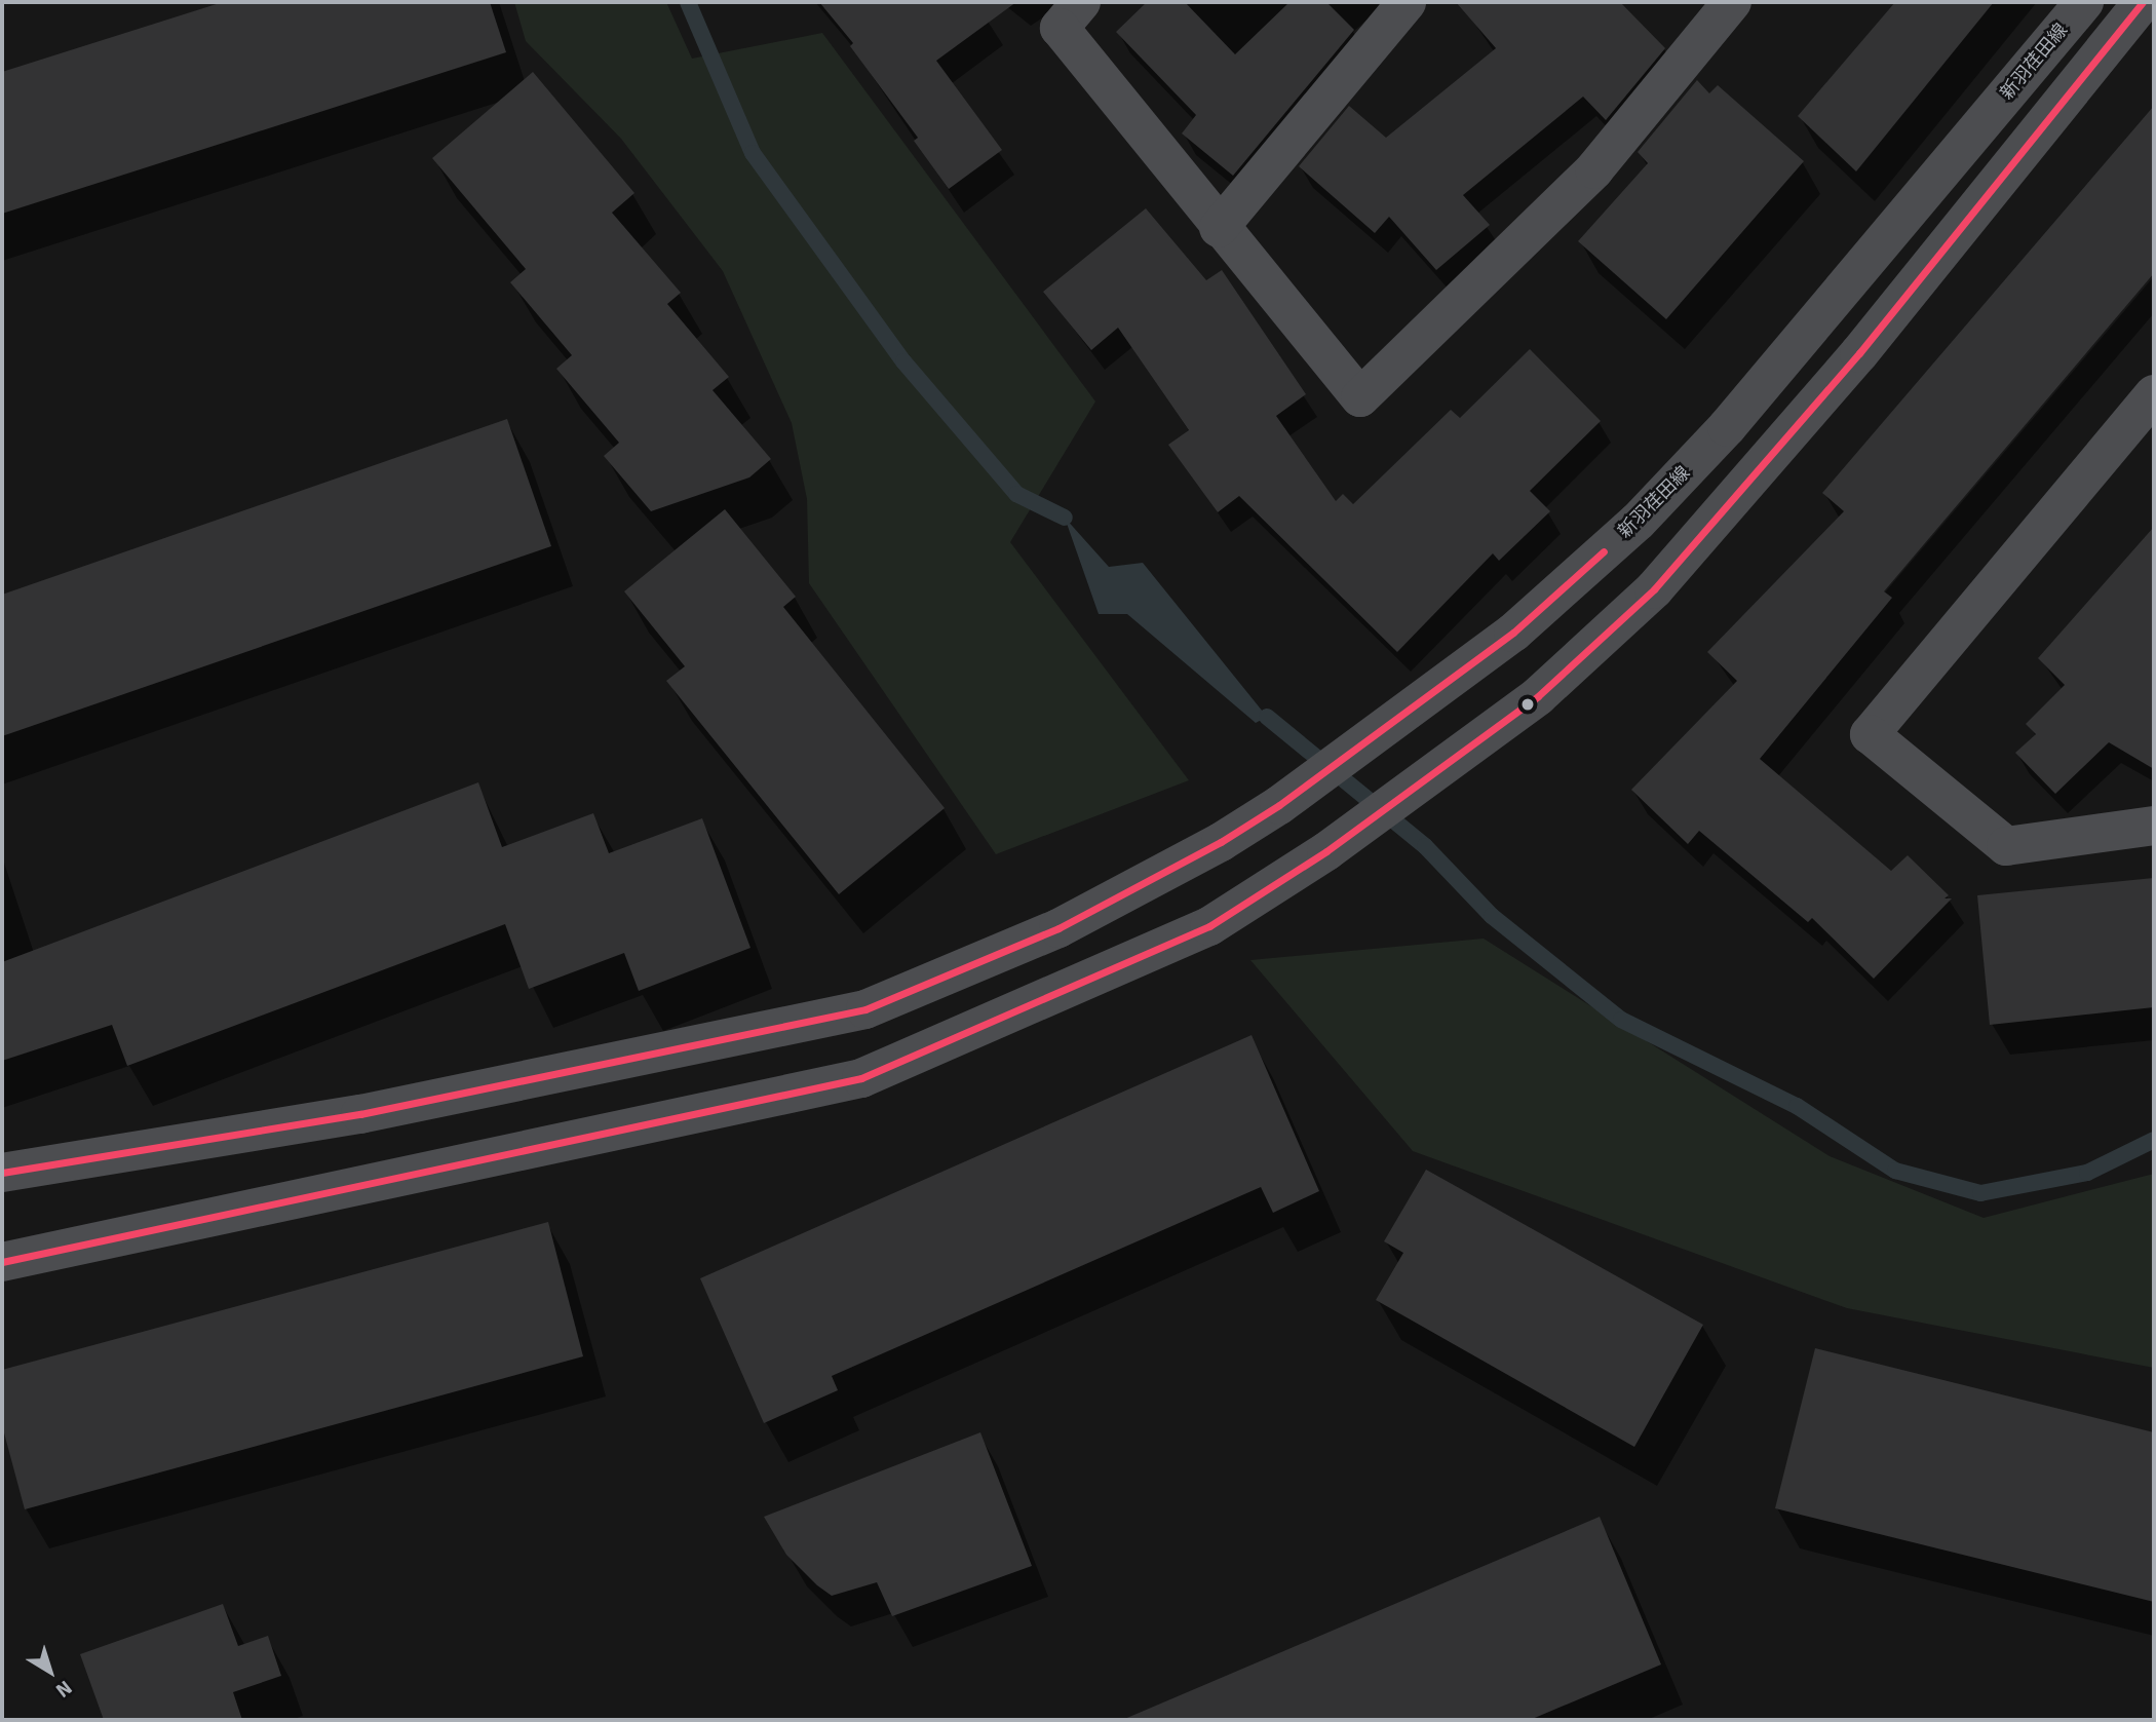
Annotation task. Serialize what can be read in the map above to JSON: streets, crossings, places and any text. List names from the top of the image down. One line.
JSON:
{"streets":{"street":["新羽荏田線"]},"north":"bottom right"}
